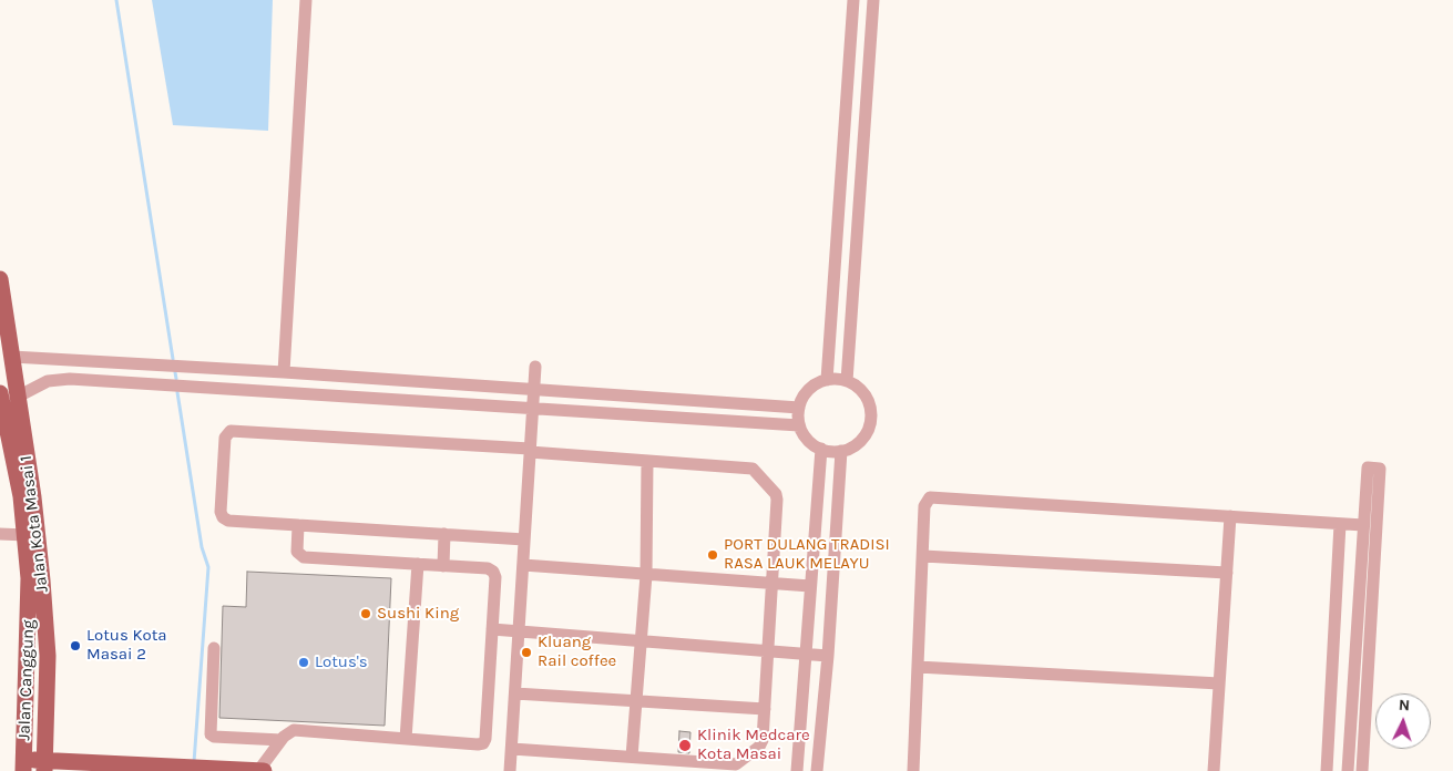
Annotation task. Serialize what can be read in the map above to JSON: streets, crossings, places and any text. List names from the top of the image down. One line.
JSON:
{"streets":{"main road":["Jalan Kota Masai 1","Jalan Canggung"]},"places":["PORT DULANG TRADISI RASA LAUK MELAYU","Sushi King","Lotus Kota Masai 2","Kluang Rail coffee","Lotus's","Klinik Medcare Kota Masai"],"north":"top"}
